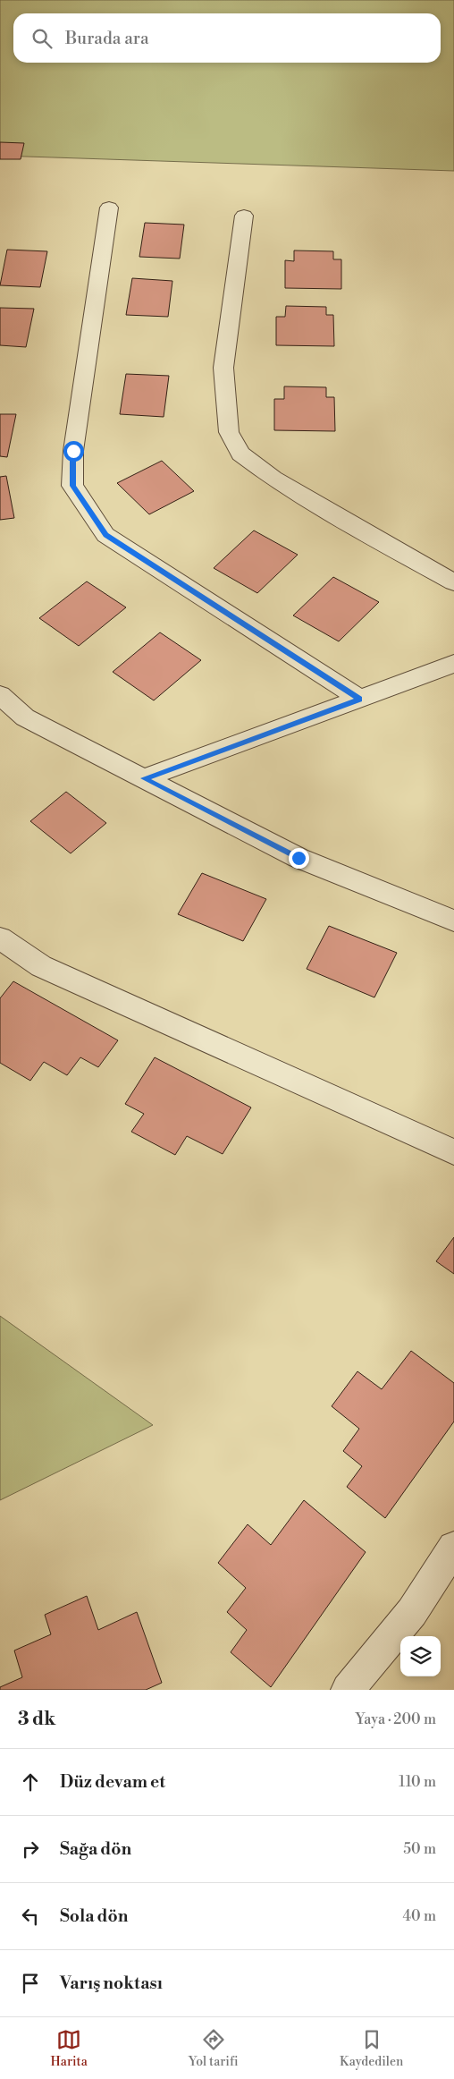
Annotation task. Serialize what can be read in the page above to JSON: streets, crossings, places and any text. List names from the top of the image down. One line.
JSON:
{"page":{"search":"Burada ara","heading":["3 dk","Yaya · 200 m"],"list":[["Düz devam et","110 m"],["Sağa dön","50 m"],["Sola dön","40 m"],"Varış noktası"],"nav":["Harita","Yol tarifi","Kaydedilen"]}}
